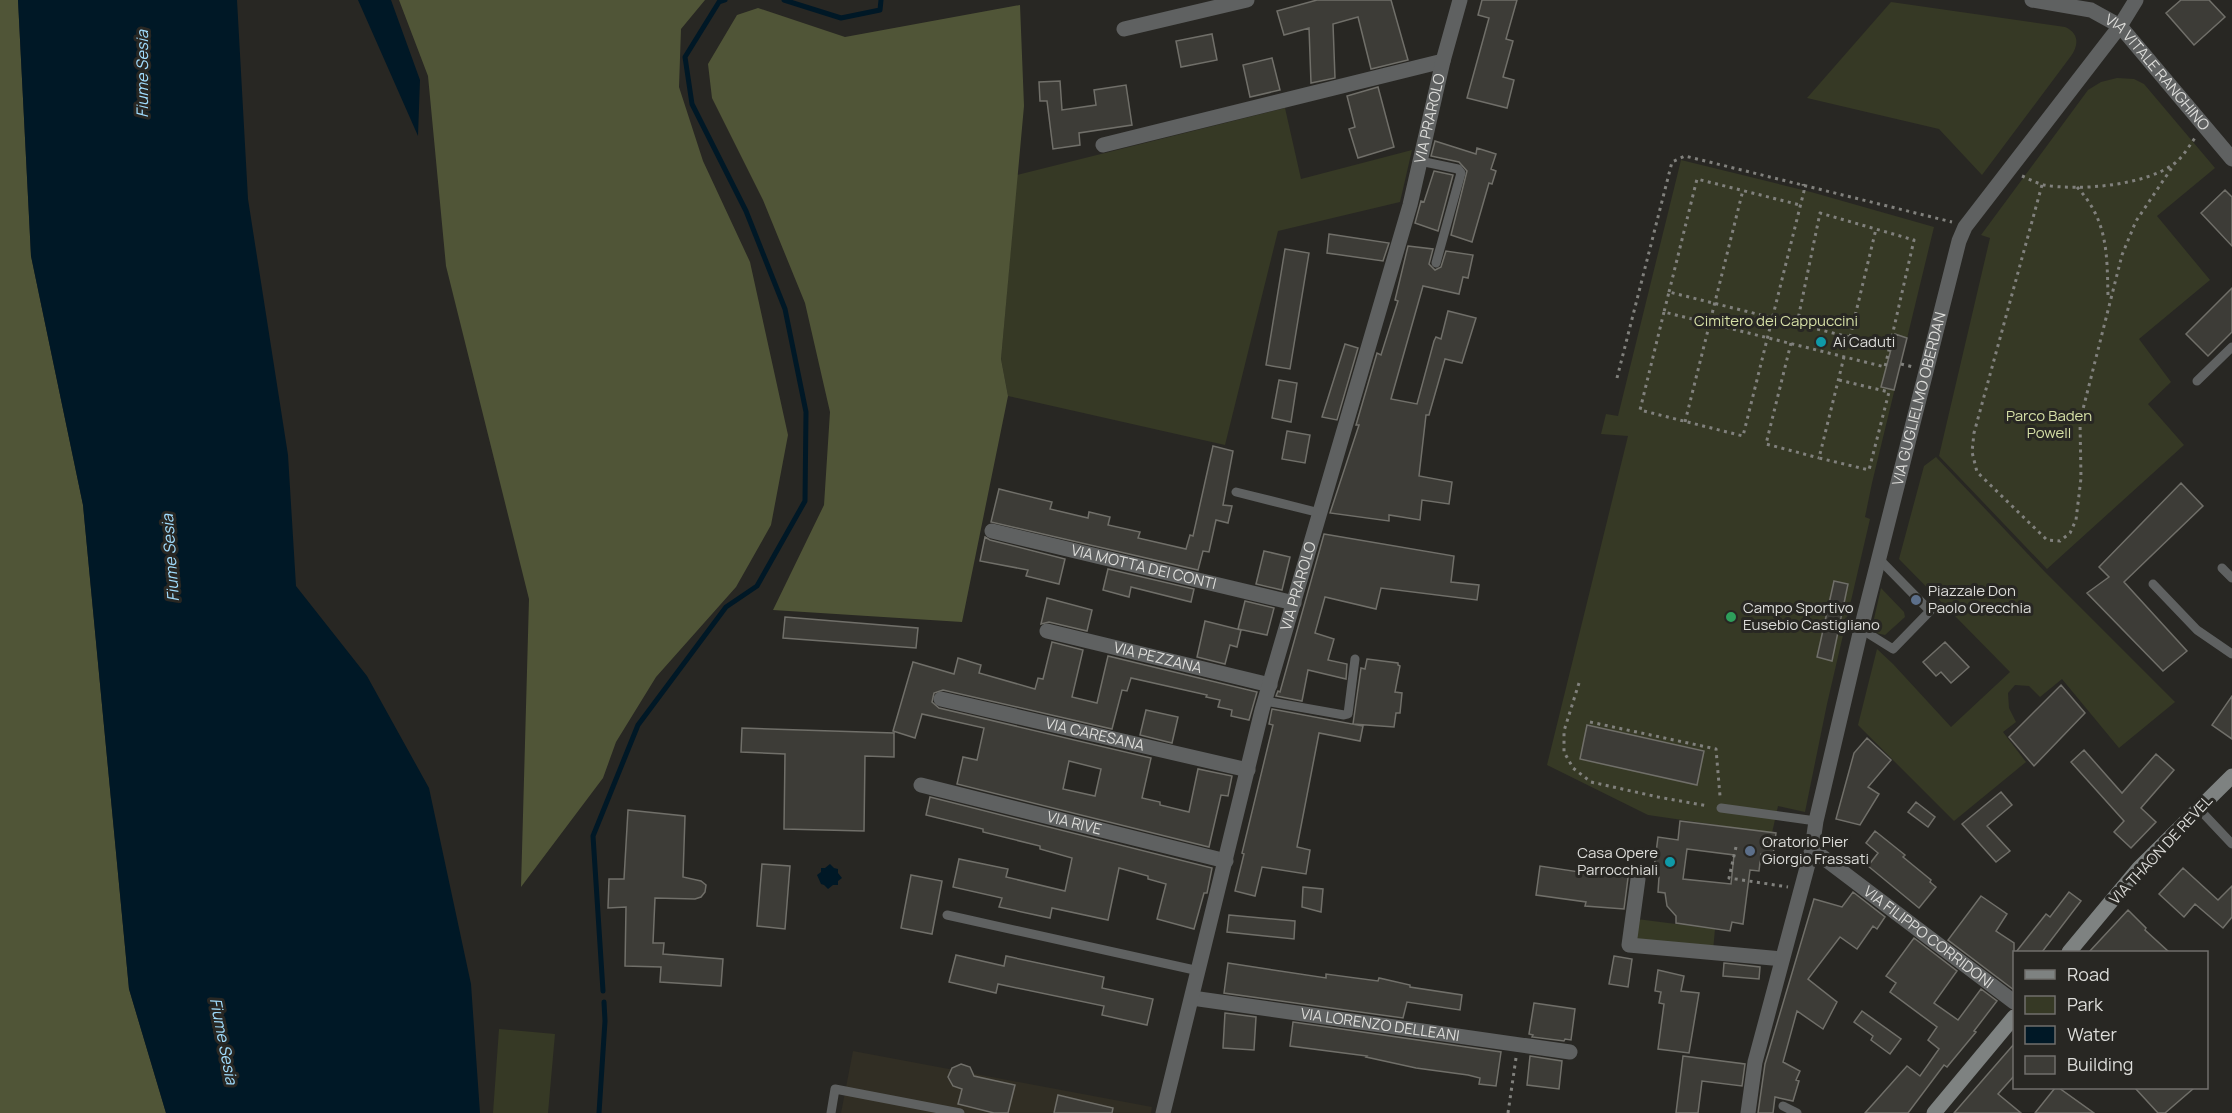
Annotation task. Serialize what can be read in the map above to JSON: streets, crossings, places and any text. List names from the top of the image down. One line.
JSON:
{"streets":{"main road":["VIA THAON DE REVEL"],"street":["VIA VITALE RANGHINO","VIA PRAROLO","VIA GUGLIELMO OBERDAN","VIA MOTTA DEI CONTI","VIA PEZZANA","VIA CARESANA","VIA RIVE","VIA FILIPPO CORRIDONI","VIA LORENZO DELLEANI"]},"crossings":[["VIA VITALE RANGHINO","VIA GUGLIELMO OBERDAN"],["VIA PRAROLO","VIA MOTTA DEI CONTI"],["VIA PRAROLO","VIA PEZZANA"],["VIA PRAROLO","VIA CARESANA"],["VIA PRAROLO","VIA RIVE"],["VIA PRAROLO","VIA LORENZO DELLEANI"],["VIA GUGLIELMO OBERDAN","VIA FILIPPO CORRIDONI"]],"water":["Fiume Sesia"],"parks":["Cimitero dei Cappuccini","Parco Baden Powell"],"places":["Ai Caduti","Piazzale Don Paolo Orecchia","Campo Sportivo Eusebio Castigliano","Oratorio Pier Giorgio Frassati","Casa Opere Parrocchiali"],"legend":["Road","Park","Water","Building"]}
